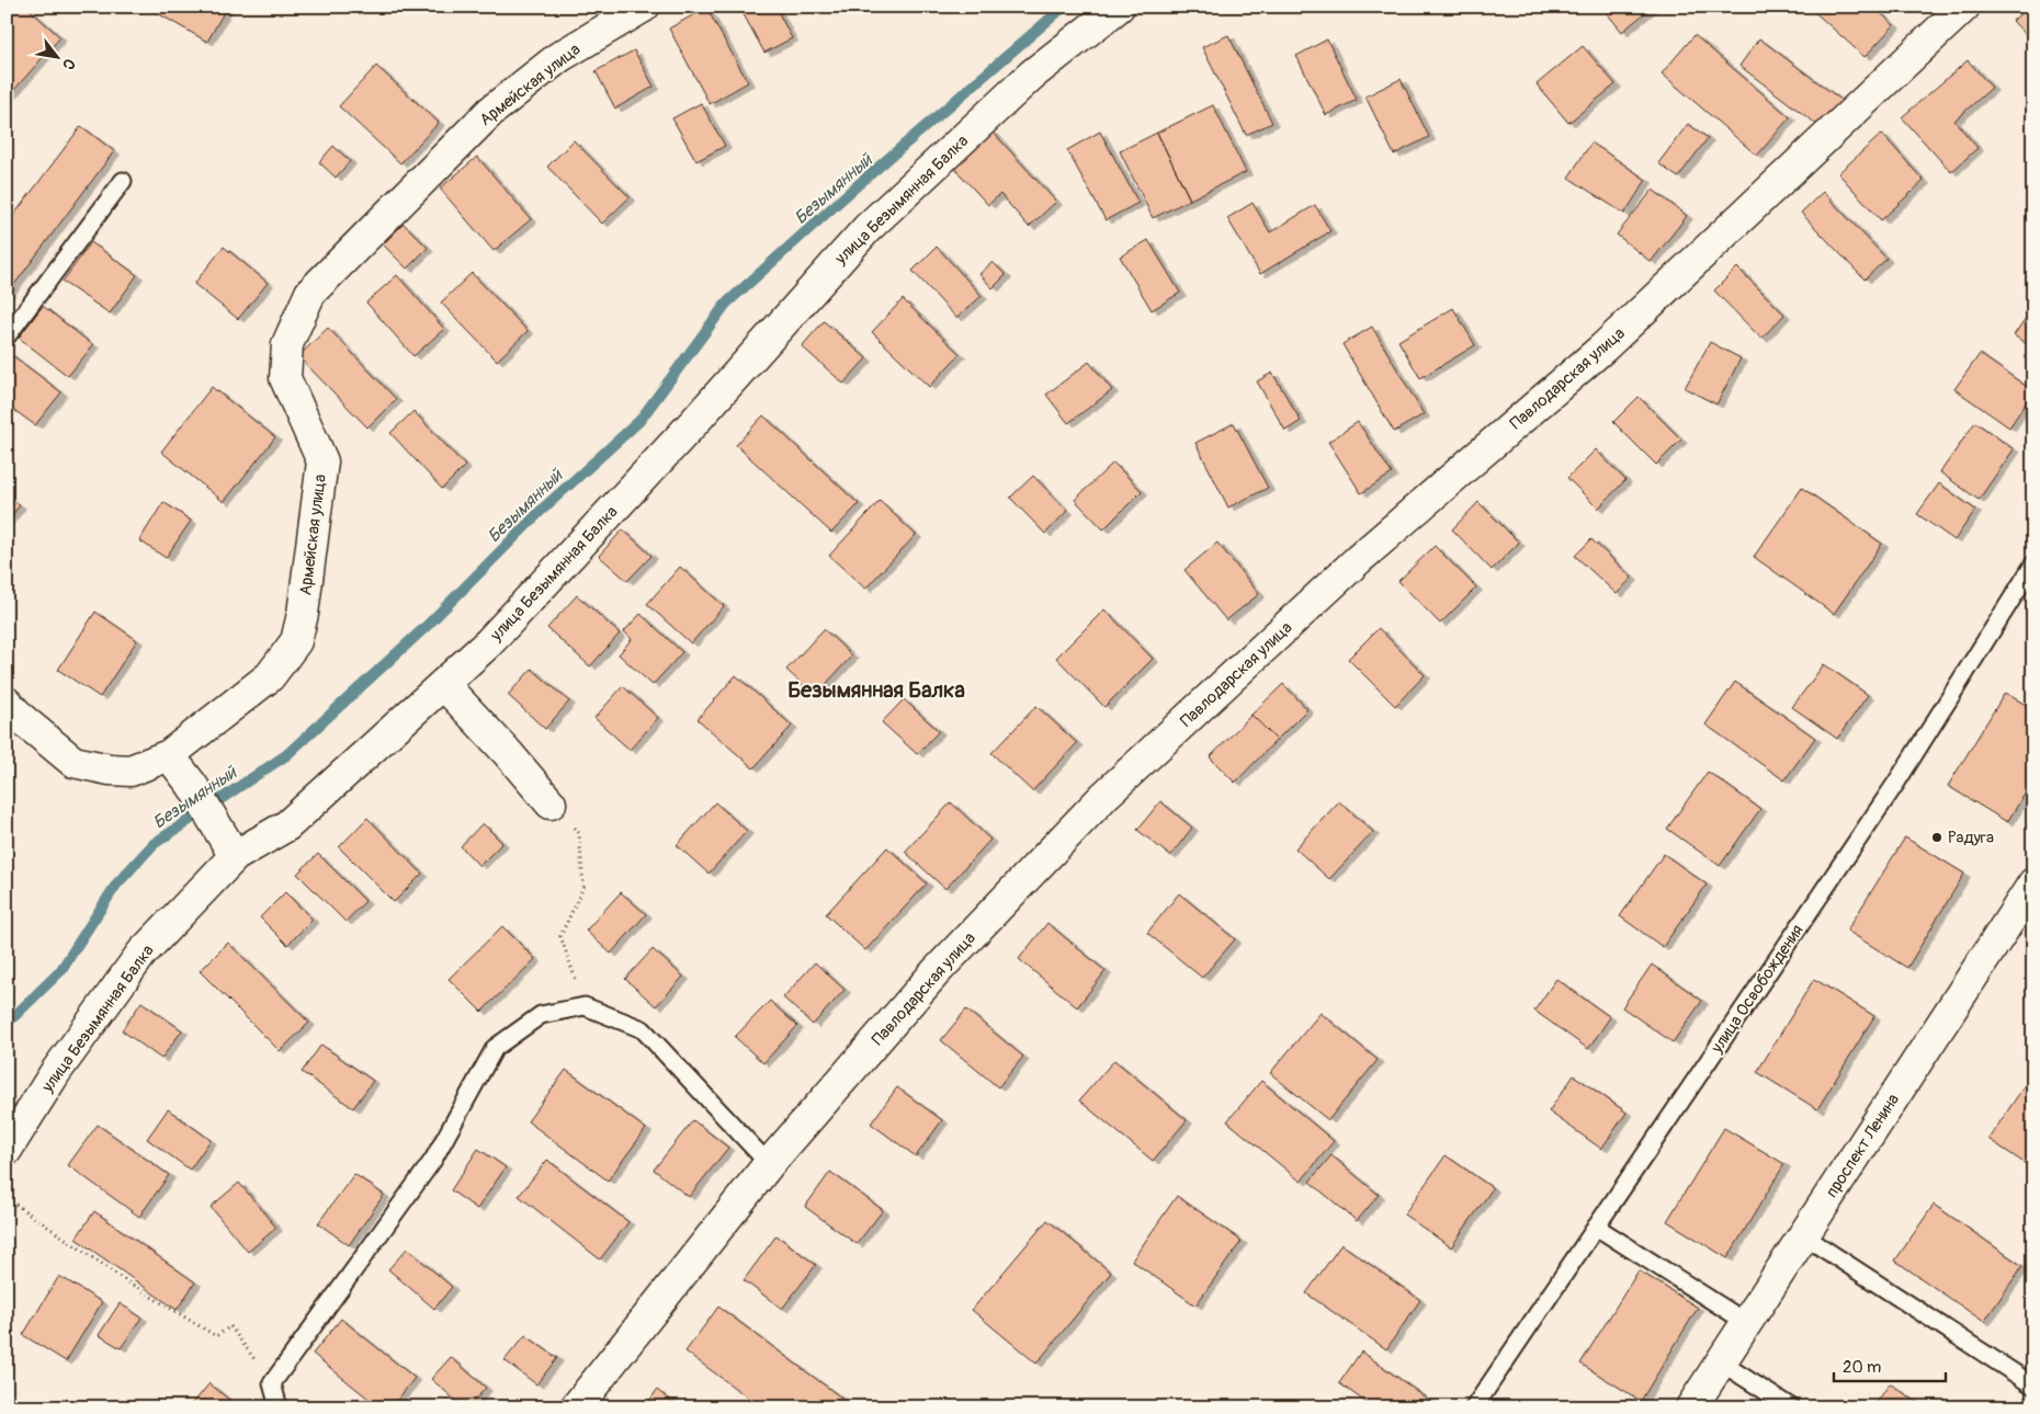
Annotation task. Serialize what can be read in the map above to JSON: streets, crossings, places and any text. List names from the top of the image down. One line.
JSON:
{"streets":{"street":["Армейская улица","улица Безымянная Балка","Павлодарская улица","проспект Ленина"],"lane":["улица Освобождения"]},"districts":["Безымянная Балка"],"water":["Безымянный"],"places":["Радуга"],"scale_bar":"20 m","north":"bottom right"}
